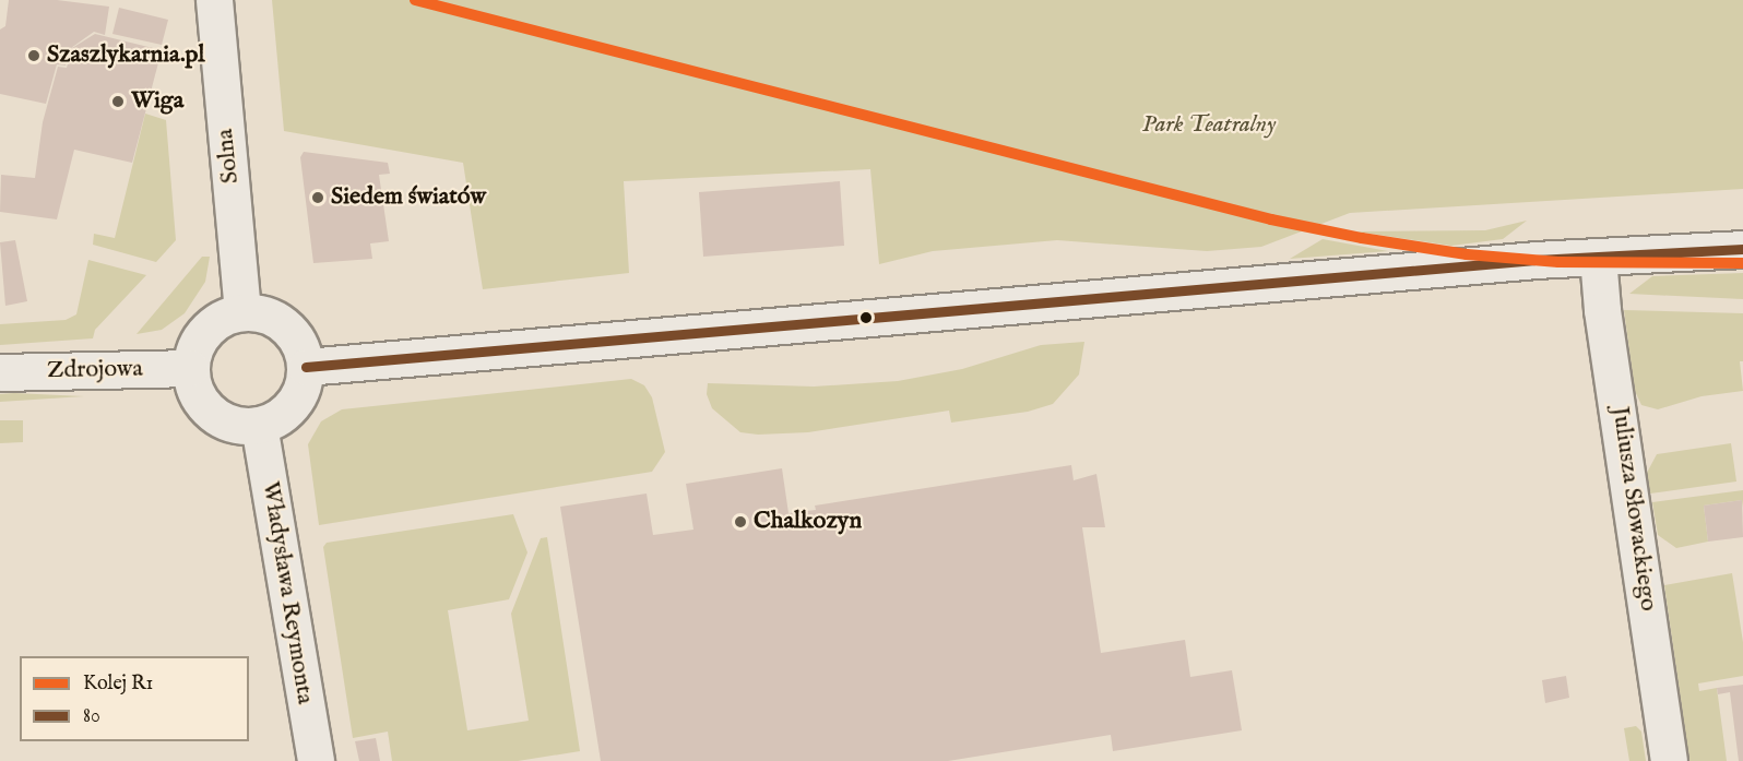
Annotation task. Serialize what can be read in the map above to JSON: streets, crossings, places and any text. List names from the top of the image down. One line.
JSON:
{"streets":{"street":["Solna","Zdrojowa","Juliusza Słowackiego","Władysława Reymonta"]},"crossings":[["Solna","Zdrojowa"],["Solna","Władysława Reymonta"],["Zdrojowa","Władysława Reymonta"]],"parks":["Park Teatralny"],"places":["Szaszlykarnia.pl","Wiga","Siedem światów","Chalkozyn"],"lines":["rail line R1","transit line 80"],"legend":["Kolej R1","80"]}
